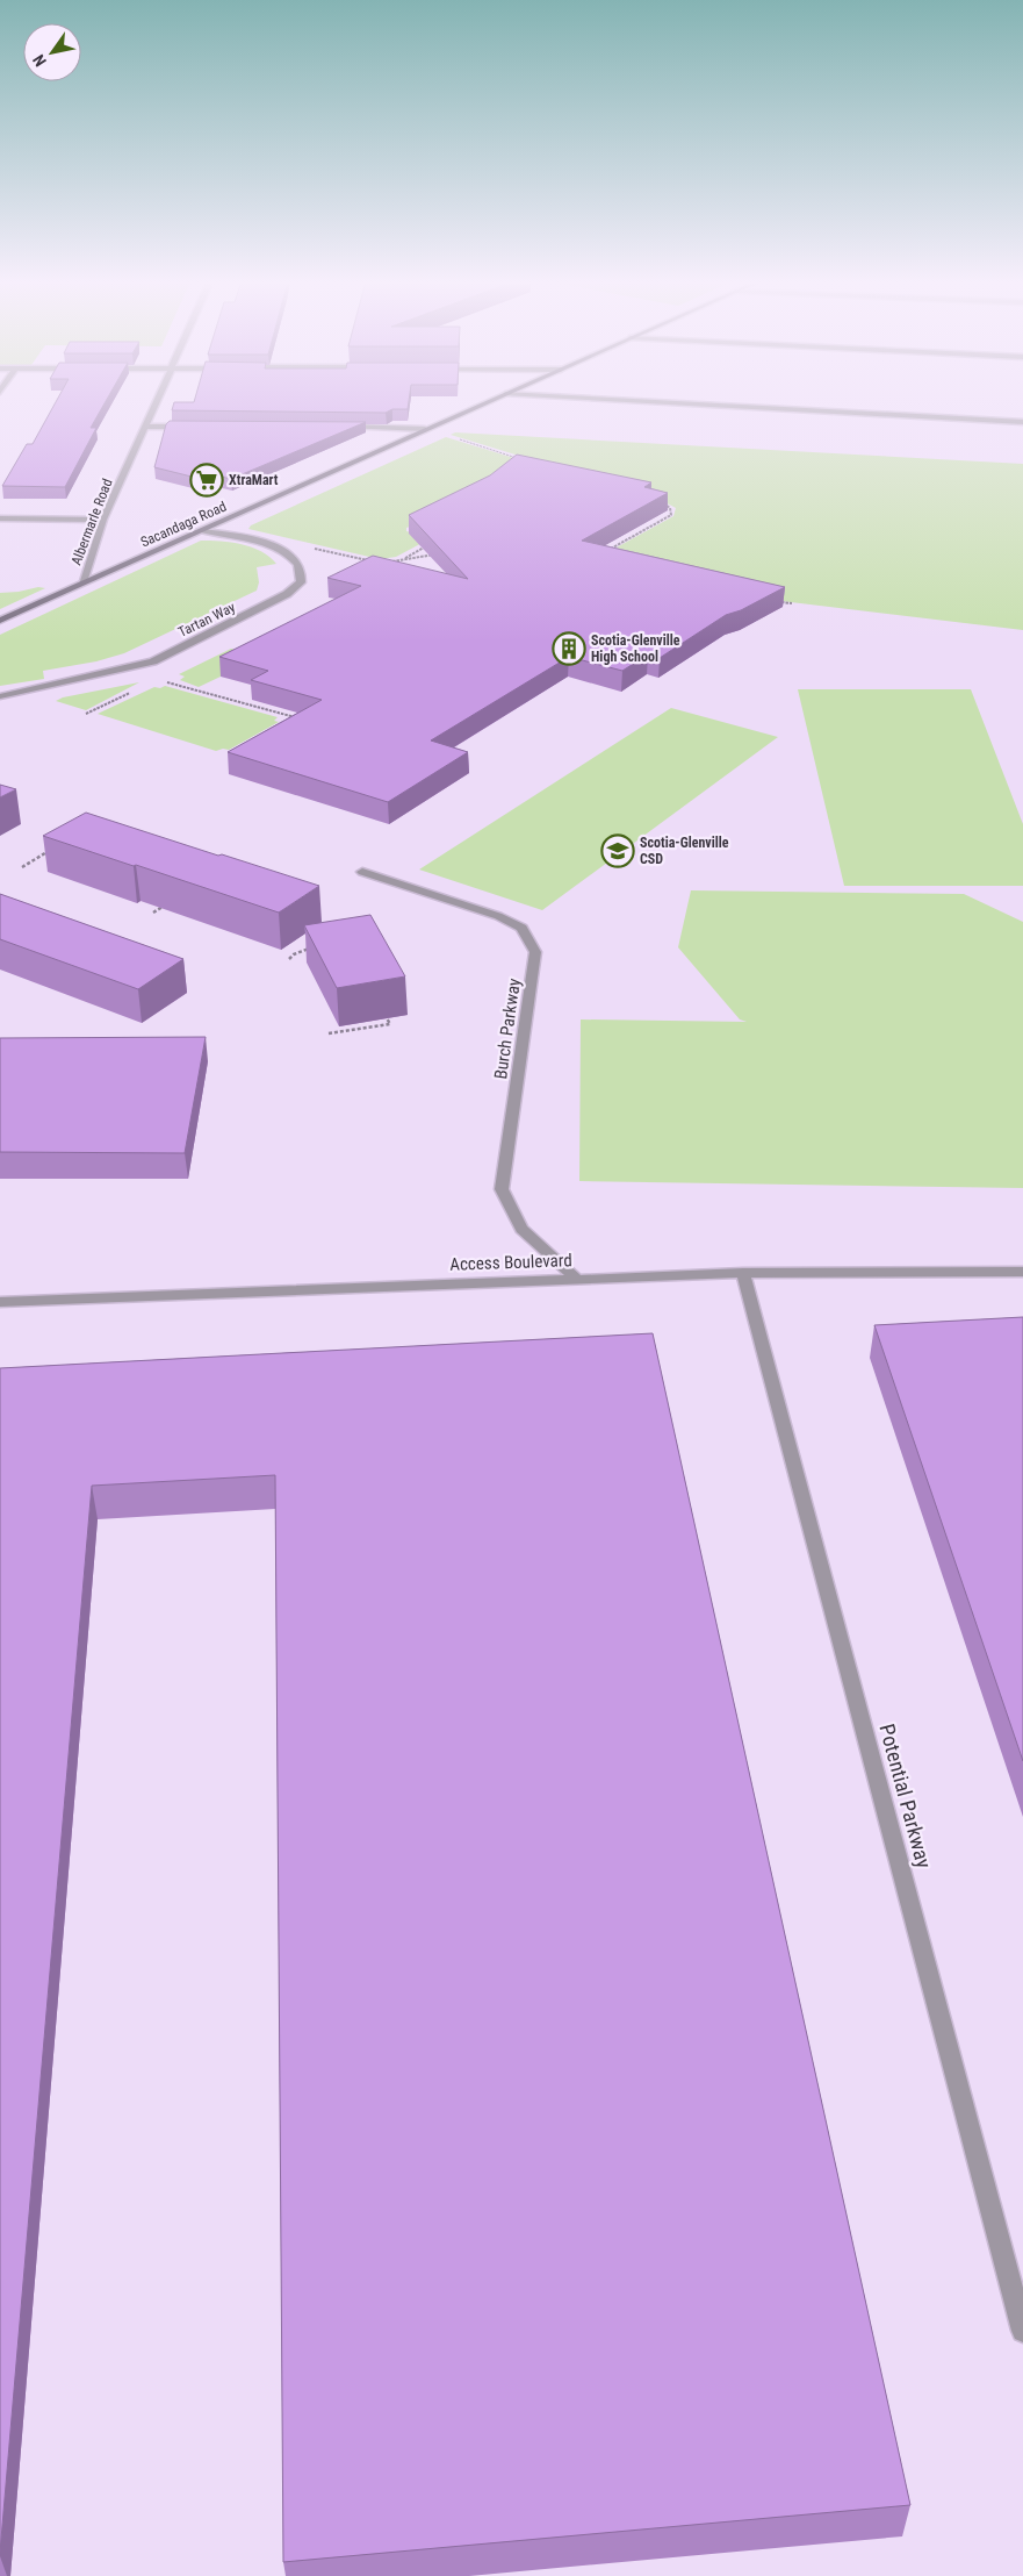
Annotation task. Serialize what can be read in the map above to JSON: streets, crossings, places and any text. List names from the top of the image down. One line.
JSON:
{"streets":{"main road":["Sacandaga Road"],"street":["Albermarle Road","Tartan Way","Burch Parkway","Access Boulevard","Potential Parkway"]},"crossings":[["Albermarle Road","Sacandaga Road"],["Sacandaga Road","Tartan Way"],["Burch Parkway","Access Boulevard"],["Access Boulevard","Potential Parkway"]],"places":{"supermarket":["XtraMart"],"building":["Scotia-Glenville High School"],"school or university":["Scotia-Glenville CSD"]},"north":"bottom left"}
